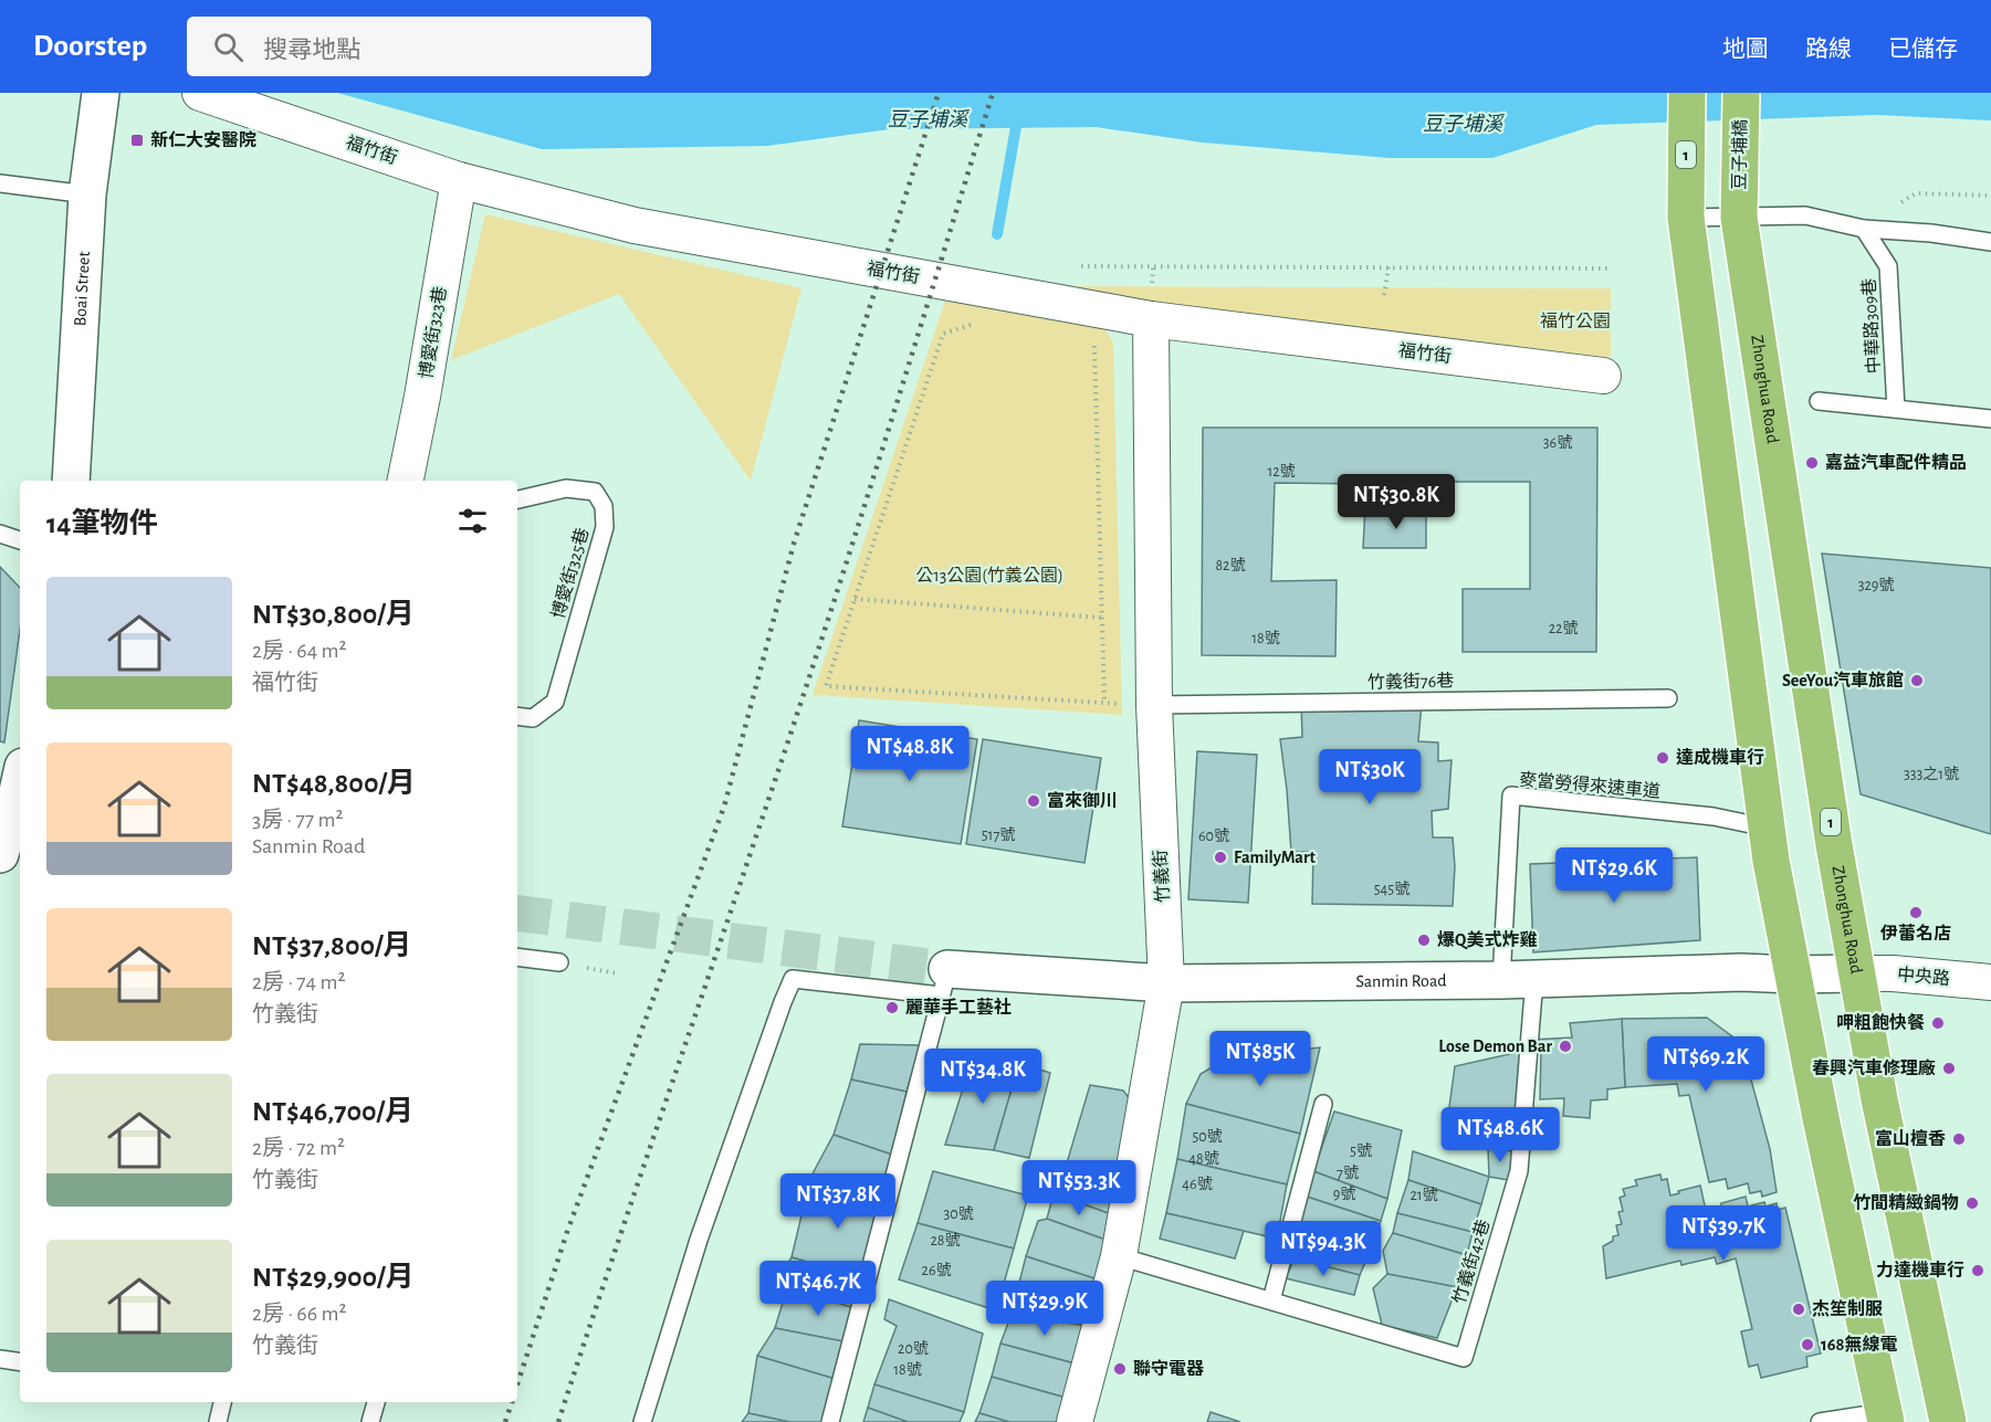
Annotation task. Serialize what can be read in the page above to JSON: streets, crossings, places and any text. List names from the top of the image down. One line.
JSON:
{"streets":{"main road":["1","豆子埔橋","Zhonghua Road"],"street":["福竹街","Boai Street","博愛街323巷","竹義街","中央路","Sanmin Road"],"lane":["中華路309巷","博愛街325巷","竹義街76巷","麥當勞得來速車道","竹義街42巷"]},"crossings":[["福竹街","博愛街323巷"],["福竹街","竹義街"],["1","麥當勞得來速車道"],["1","Sanmin Road"],["豆子埔橋","Zhonghua Road"],["Zhonghua Road","中央路"],["Zhonghua Road","Sanmin Road"],["竹義街76巷","竹義街"],["麥當勞得來速車道","Sanmin Road"],["麥當勞得來速車道","竹義街42巷"],["竹義街","Sanmin Road"],["竹義街","竹義街42巷"],["中央路","Sanmin Road"],["Sanmin Road","竹義街42巷"]],"water":["豆子埔溪"],"parks":["福竹公園","公13公園(竹義公園)"],"places":{"transit":["新仁大安醫院"],"other":["嘉益汽車配件精品","SeeYou汽車旅館","達成機車行","富來御川","FamilyMart","伊蕾名店","爆Q美式炸雞","麗華手工藝社","呷粗飽快餐","Lose Demon Bar","春興汽車修理廠","富山檀香","竹間精緻鍋物","力達機車行","杰笙制服","168無線電","聯守電器"]},"house_numbers":["36號","12號","82號","329號","22號","18號","333之1號","517號","60號","545號","50號","5號","48號","7號","46號","9號","21號","30號","28號","26號","20號","18號"],"page":{"header":"Doorstep","search":"搜尋地點","nav":["地圖","路線","已儲存"],"price":["NT$30.8K","NT$48.8K","NT$30K","NT$29.6K","NT$85K","NT$69.2K","NT$34.8K","NT$48.6K","NT$53.3K","NT$37.8K","NT$39.7K","NT$94.3K","NT$46.7K","NT$29.9K"],"heading":"14筆物件","list":[{"name":"NT$30,800/月","note":"2房 · 64 m² · 福竹街"},{"name":"NT$48,800/月","note":"3房 · 77 m² · Sanmin Road"},{"name":"NT$37,800/月","note":"2房 · 74 m² · 竹義街"},{"name":"NT$46,700/月","note":"2房 · 72 m² · 竹義街"},{"name":"NT$29,900/月","note":"2房 · 66 m² · 竹義街"}]}}
